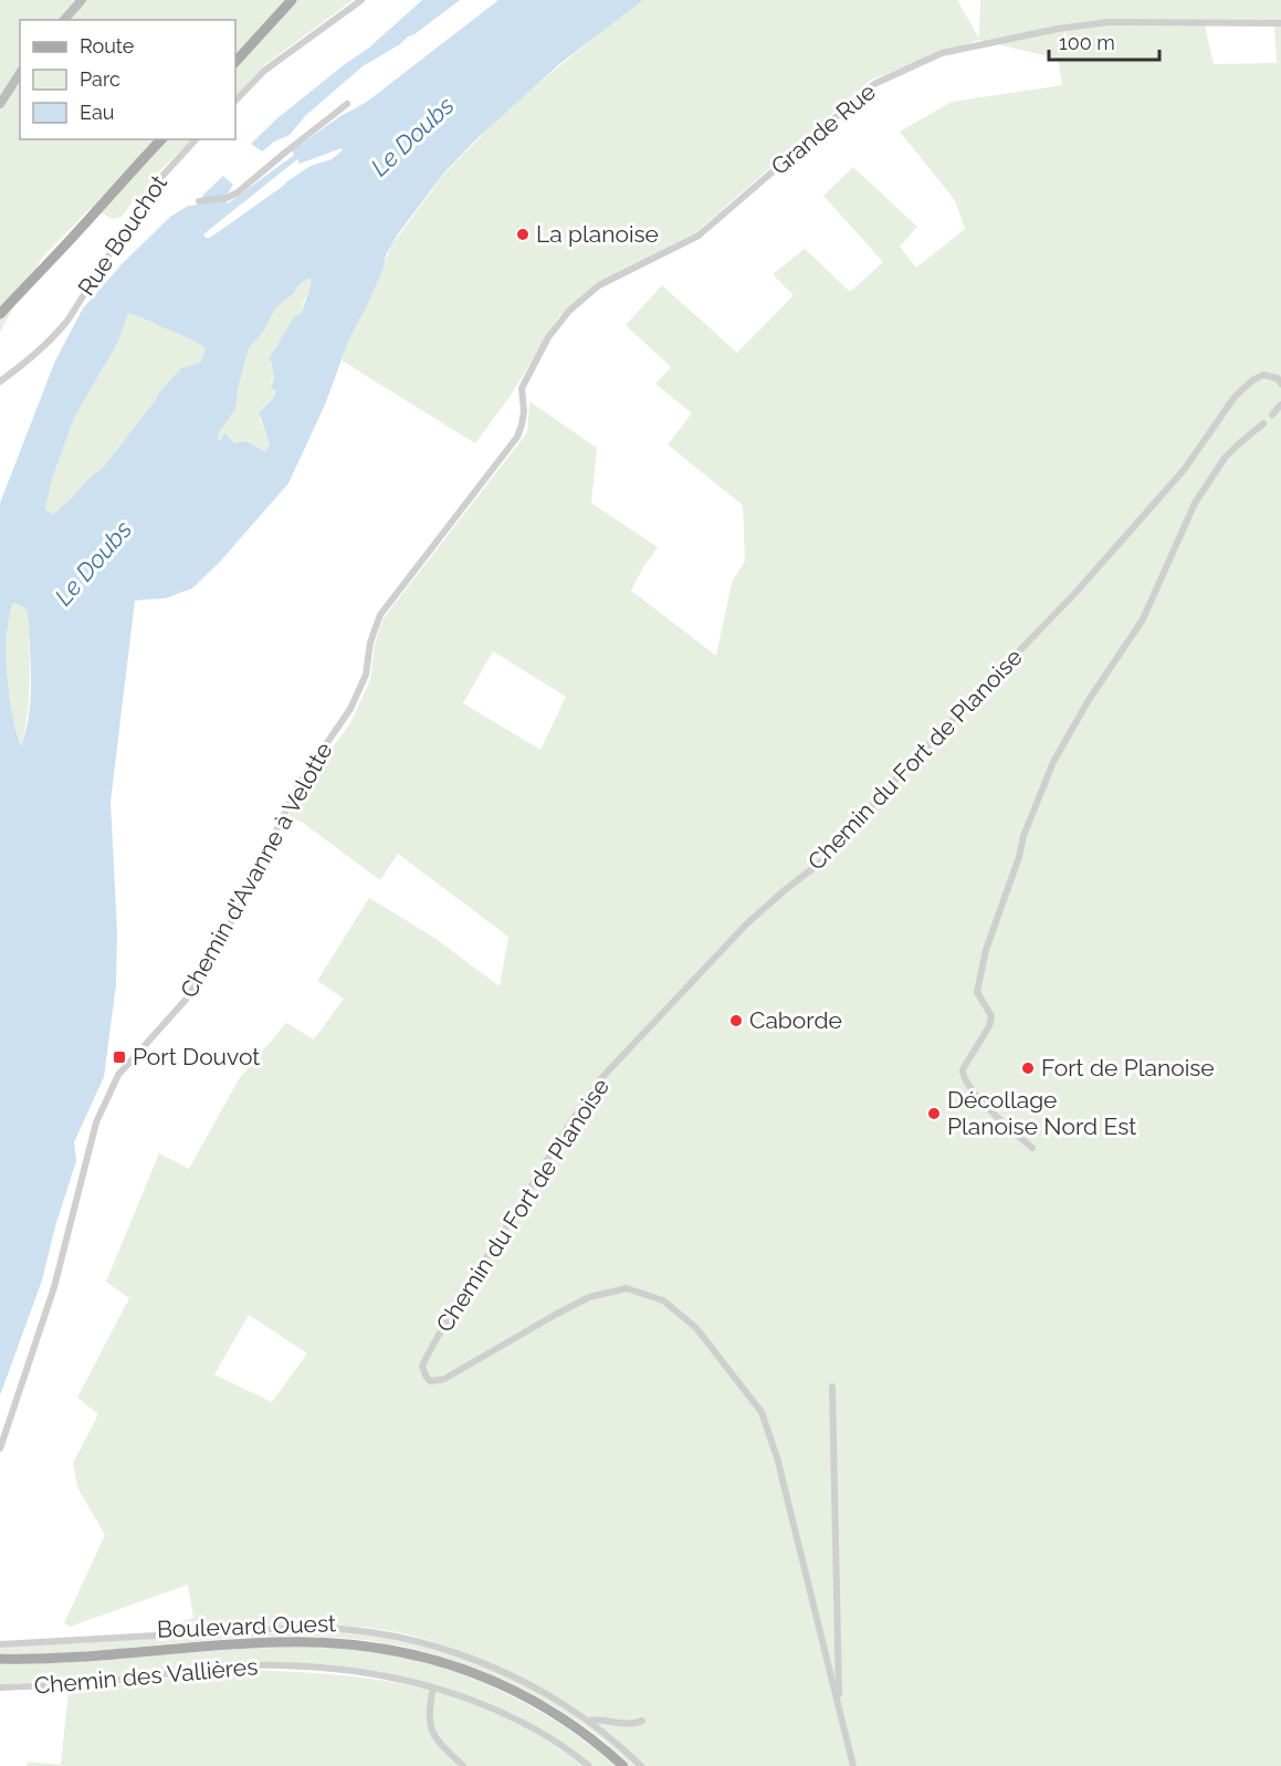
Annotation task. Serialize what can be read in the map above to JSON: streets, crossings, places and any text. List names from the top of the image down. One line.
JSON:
{"streets":{"main road":["Boulevard Ouest"],"street":["Grande Rue","Rue Bouchot","Chemin du Fort de Planoise","Chemin d'Avanne à Velotte","Chemin des Vallières"]},"crossings":[["Grande Rue","Chemin d'Avanne à Velotte"]],"water":["Le Doubs"],"places":{"other":["La planoise","Caborde","Fort de Planoise","Décollage Planoise Nord Est"],"transit":["Port Douvot"]},"legend":["Route","Parc","Eau"],"scale_bar":"100 m"}
